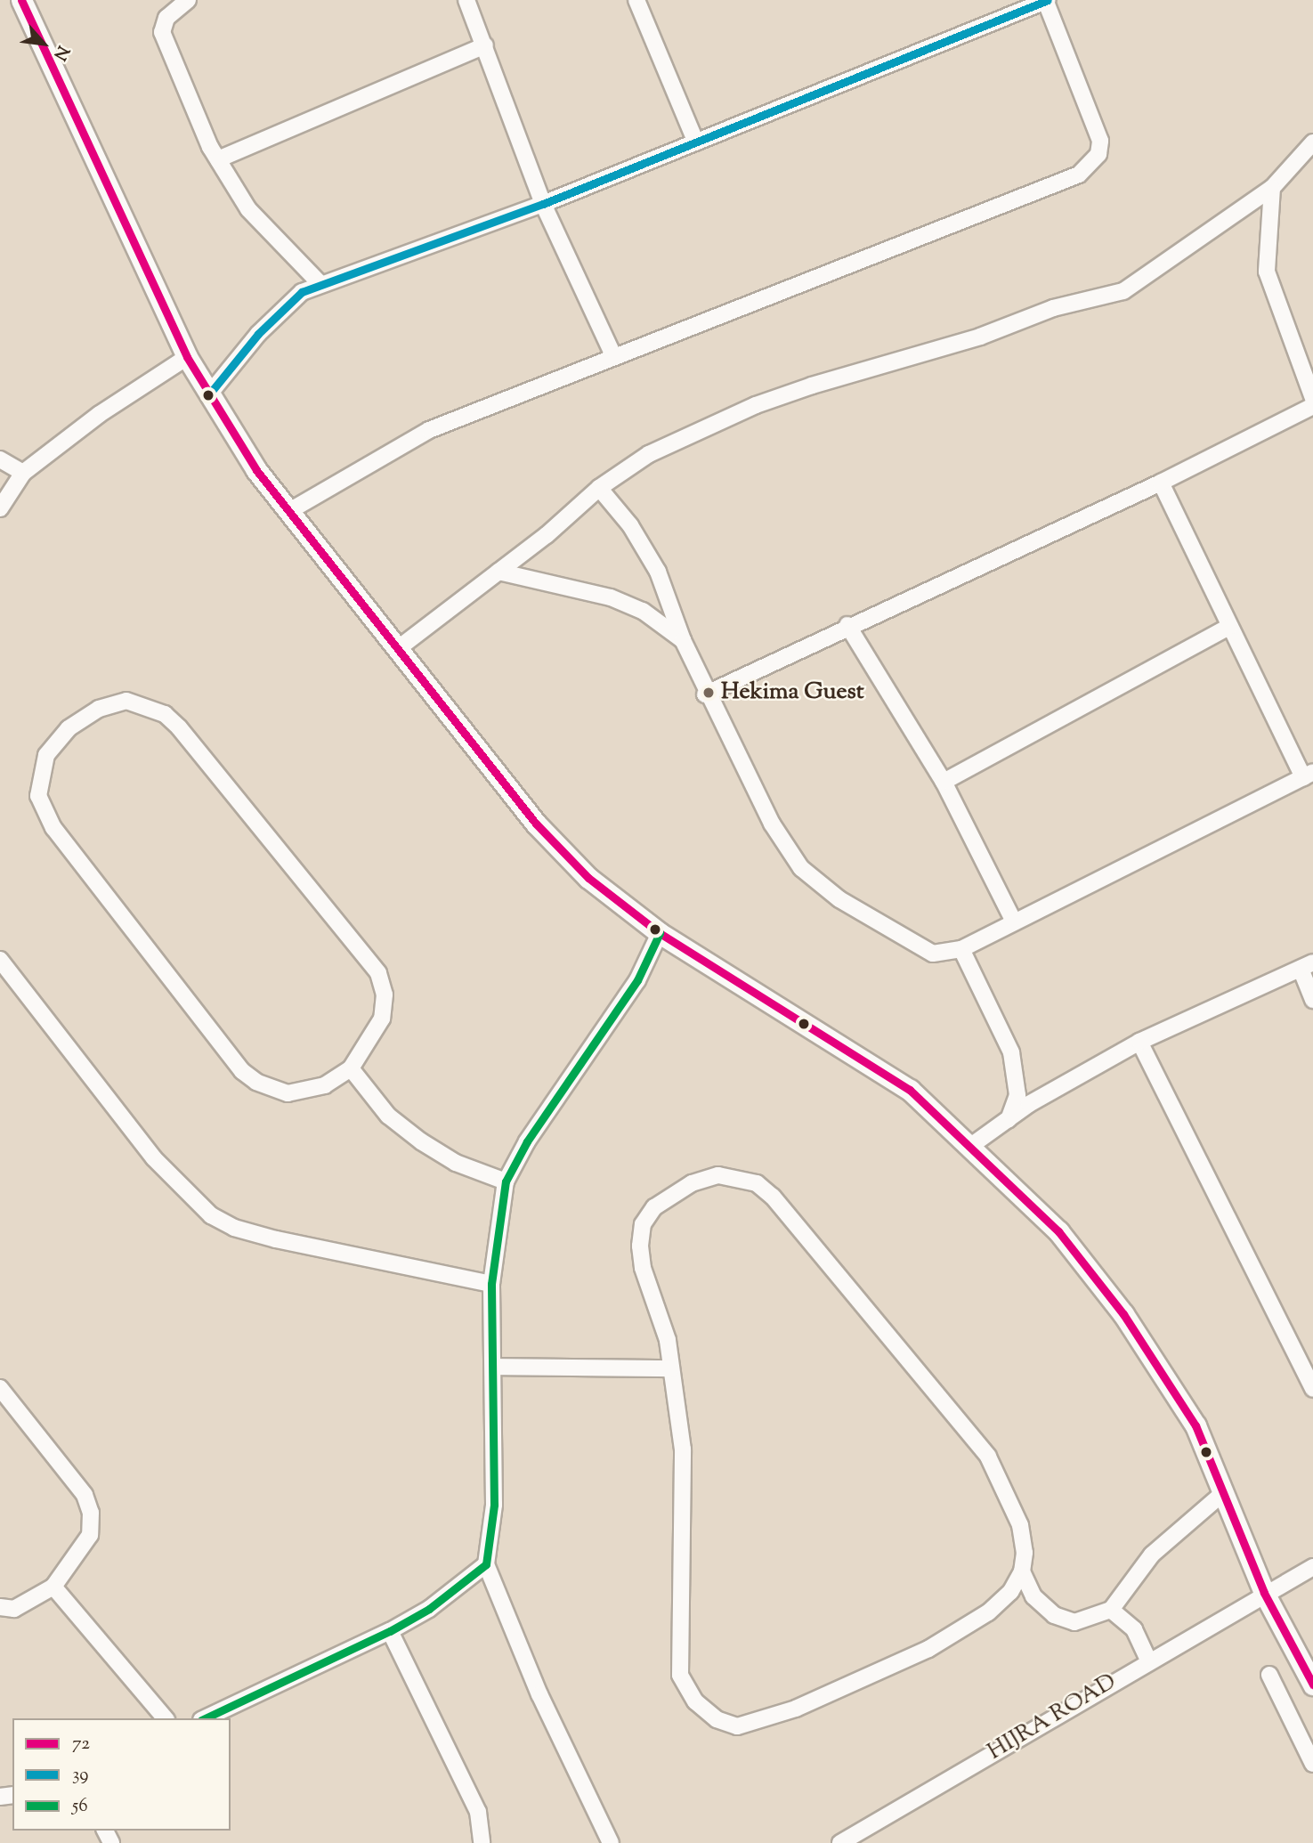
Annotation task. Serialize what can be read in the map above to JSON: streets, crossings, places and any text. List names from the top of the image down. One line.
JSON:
{"streets":{"street":["HIJRA ROAD"]},"places":["Hekima Guest"],"lines":["transit line 72","transit line 39","transit line 56"],"legend":["72","39","56"],"north":"bottom right"}
